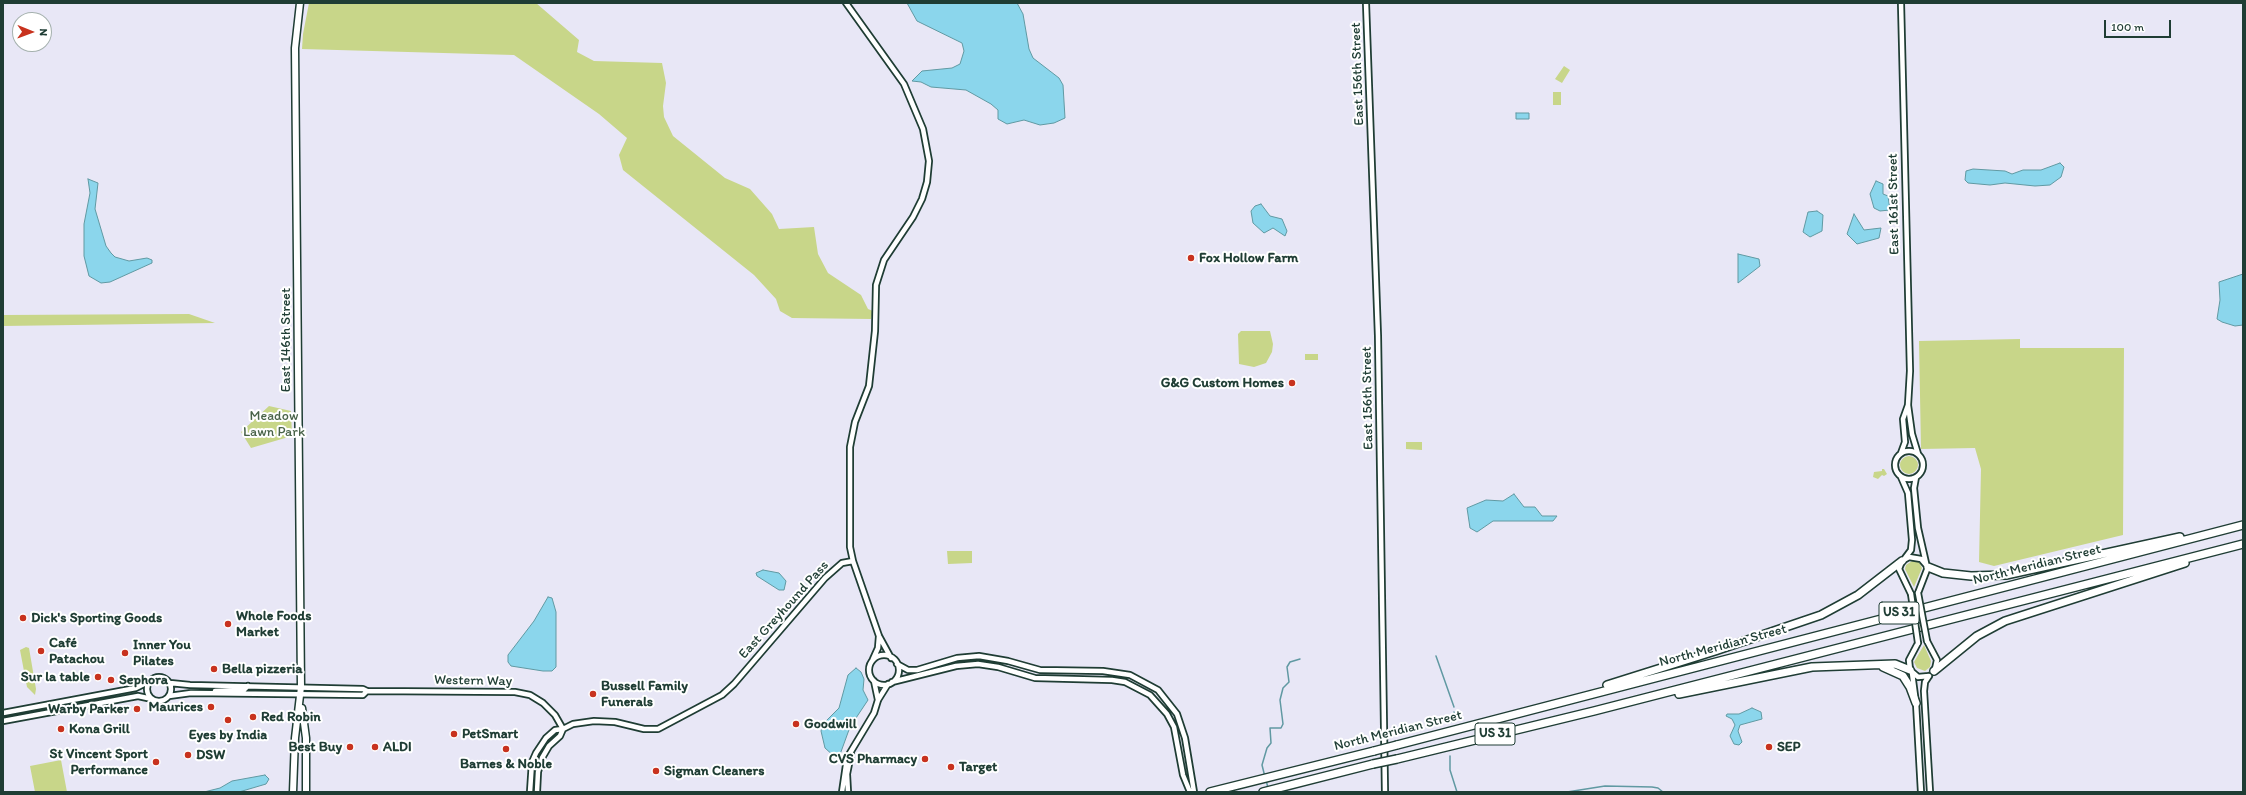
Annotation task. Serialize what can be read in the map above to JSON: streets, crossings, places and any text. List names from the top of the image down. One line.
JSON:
{"streets":{"highway":["North Meridian Street","US 31"],"main road":["East 146th Street"],"street":["East 156th Street","East 161st Street","East Greyhound Pass","Western Way"]},"crossings":[["East 146th Street","Western Way"],["East Greyhound Pass","Western Way"]],"parks":["Meadow Lawn Park"],"places":["Fox Hollow Farm","G&G Custom Homes","Dick's Sporting Goods","Whole Foods Market","Café Patachou","Inner You Pilates","Bella pizzeria","Sur la table","Sephora","Bussell Family Funerals","Maurices","Warby Parker","Red Robin","Eyes by India","Goodwill","Kona Grill","PetSmart","Best Buy","ALDI","SEP","Barnes & Noble","DSW","CVS Pharmacy","St Vincent Sport Performance","Target","Sigman Cleaners"],"scale_bar":"100 m","north":"right"}
